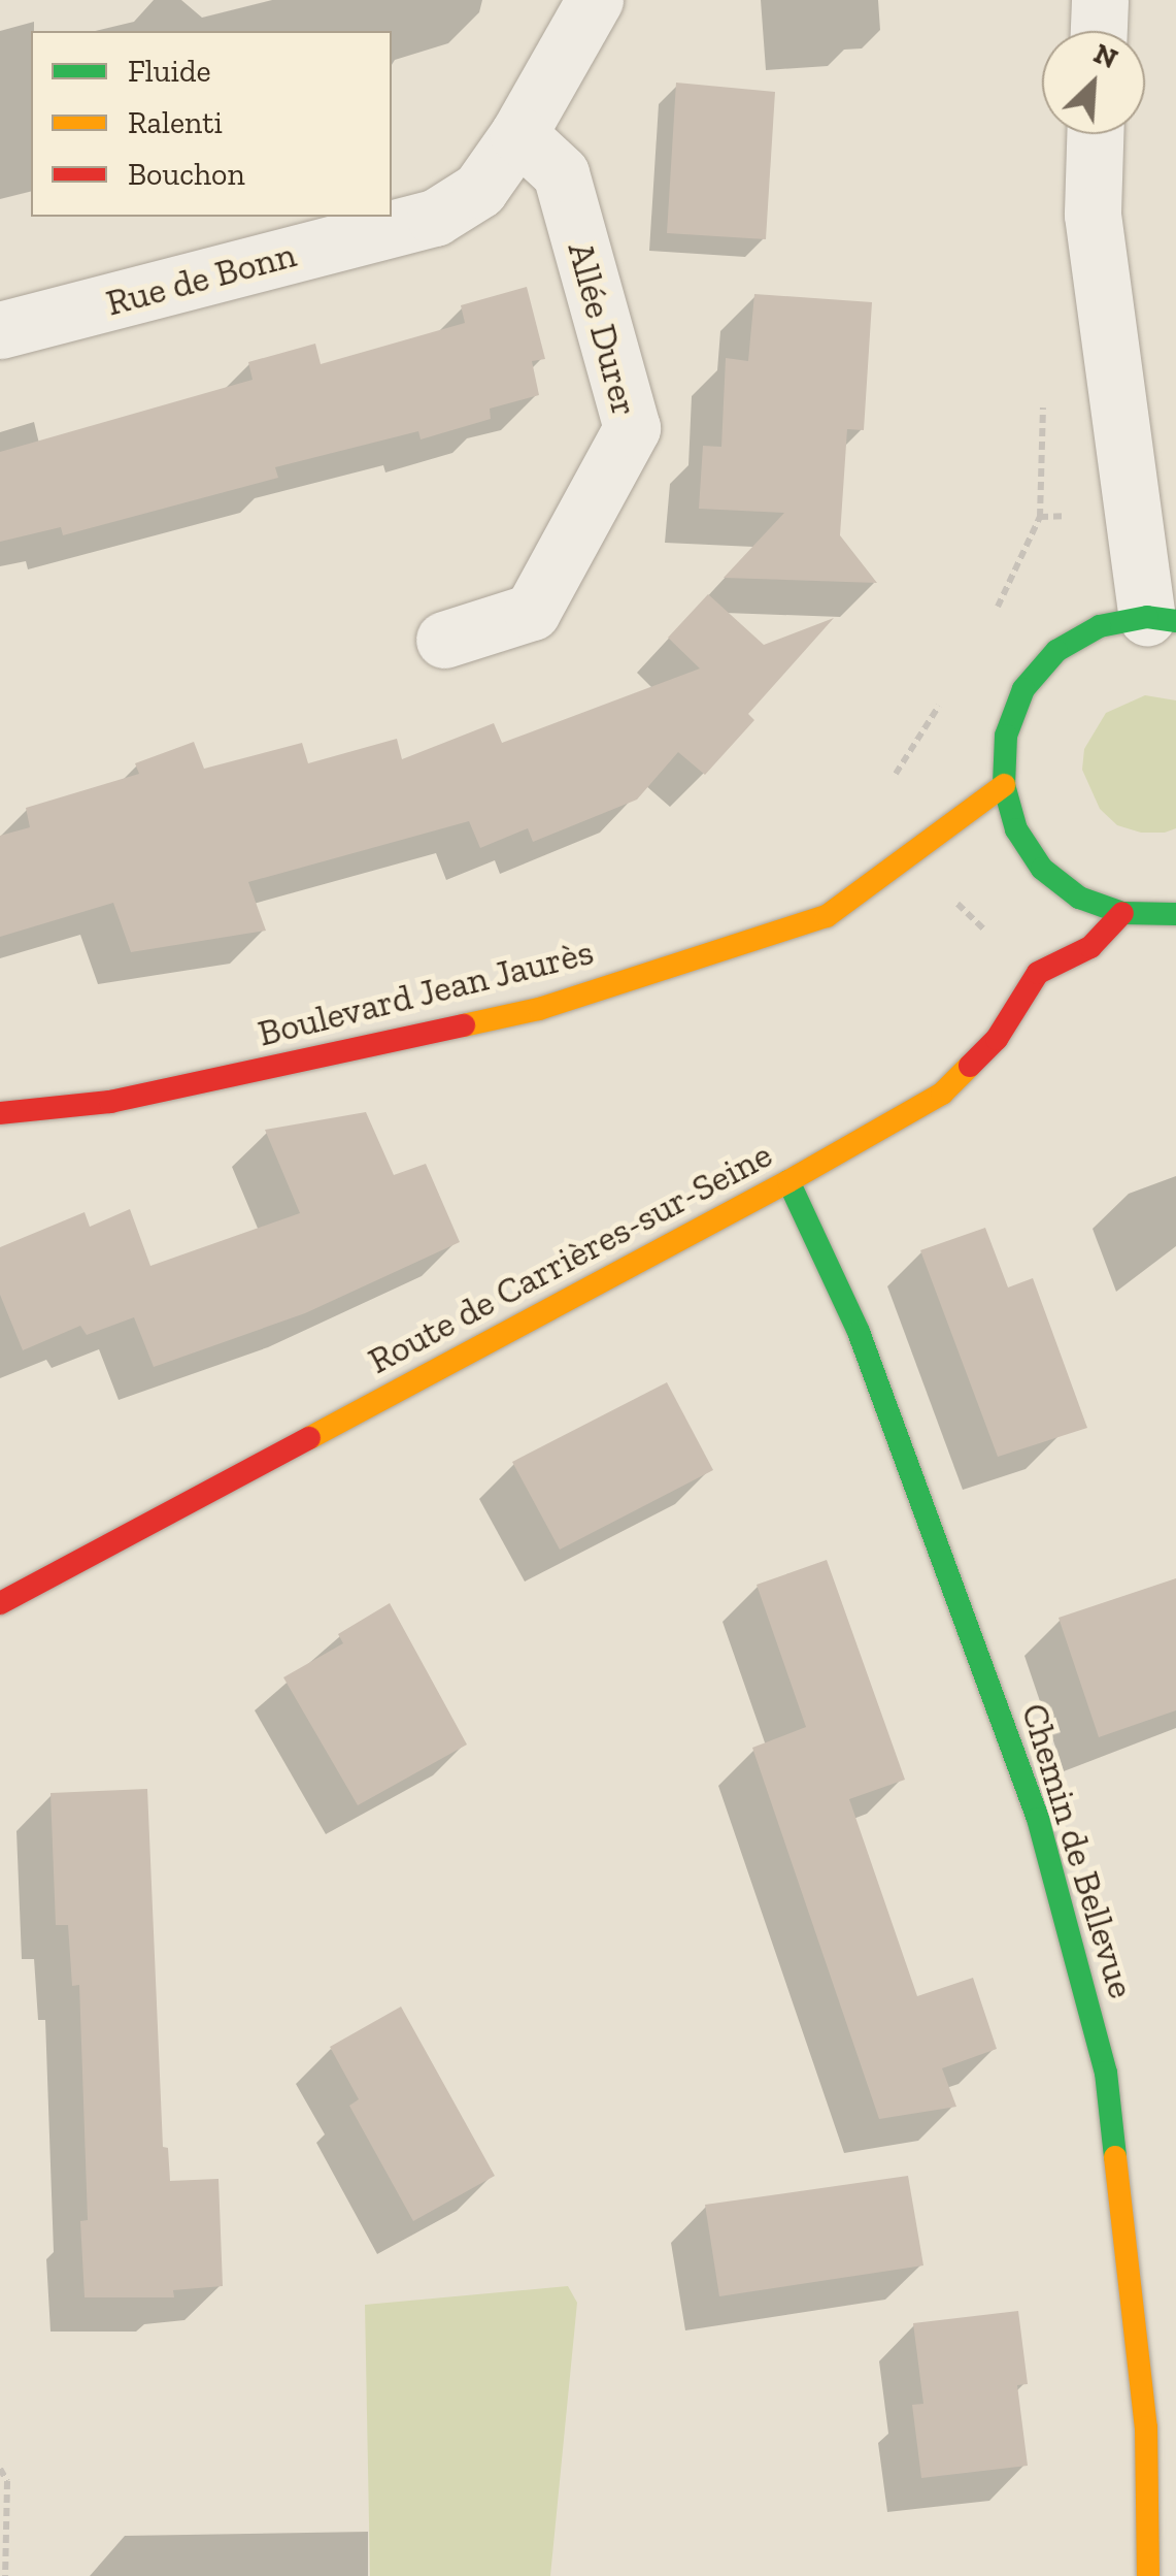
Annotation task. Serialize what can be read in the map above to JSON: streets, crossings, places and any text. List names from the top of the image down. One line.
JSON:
{"streets":{"street":["Rue de Bonn","Allée Durer","Boulevard Jean Jaurès","Route de Carrières-sur-Seine","Chemin de Bellevue"]},"crossings":[["Rue de Bonn","Allée Durer"],["Route de Carrières-sur-Seine","Chemin de Bellevue"]],"legend":["Fluide","Ralenti","Bouchon"],"north":"top right"}
